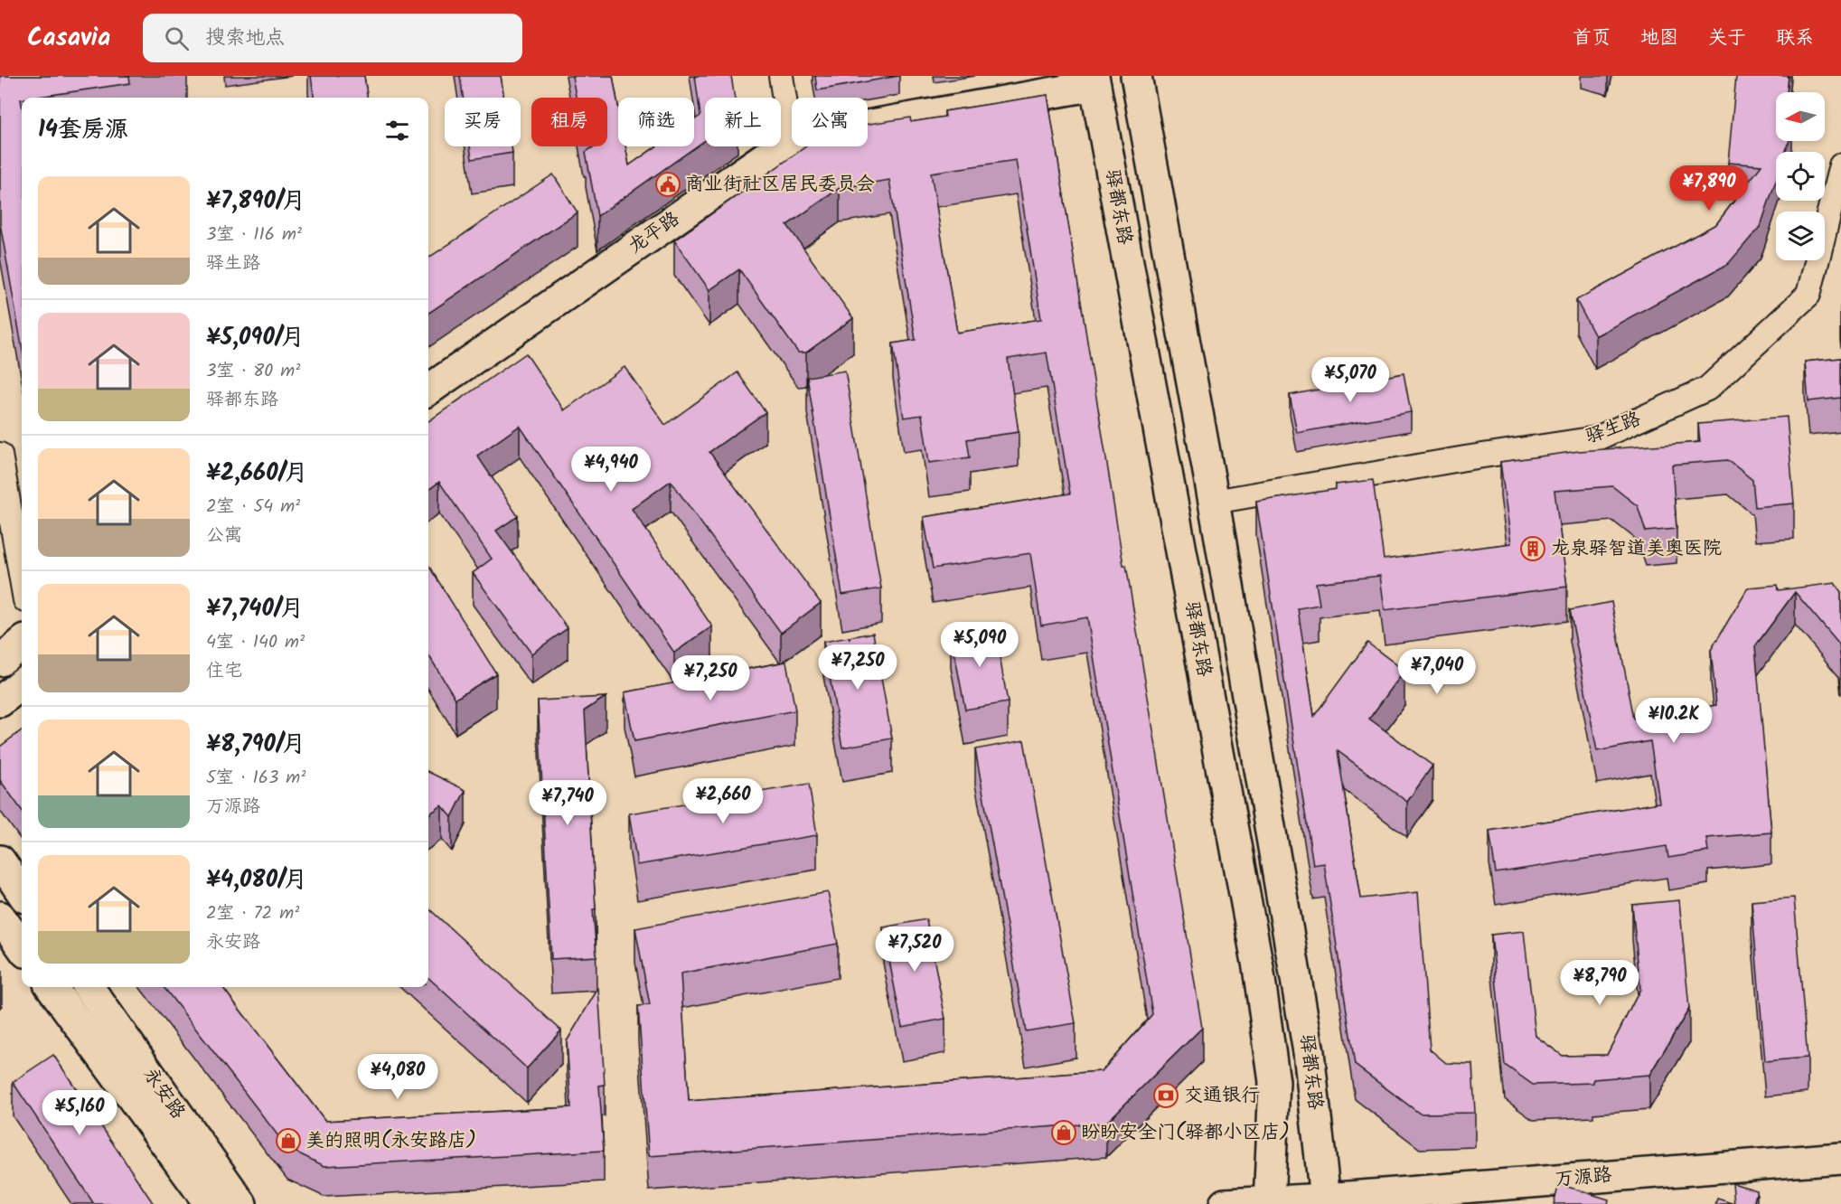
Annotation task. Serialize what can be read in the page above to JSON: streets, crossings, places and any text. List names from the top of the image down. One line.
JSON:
{"streets":{"main road":["驿都东路","龙平路","永安路","万源路"],"street":["驿生路"]},"crossings":[["驿都东路","龙平路"],["驿都东路","驿生路"],["驿都东路","万源路"]],"places":{"public building":["商业街社区居民委员会"],"building":["龙泉驿智道美奥医院"],"bank":["交通银行"],"shop":["盼盼安全门(驿都小区店)","美的照明(永安路店)"]},"north":"left","page":{"header":"Casavia","search":"搜索地点","nav":["首页","地图","关于","联系"],"chip":["买房","租房","筛选","新上","公寓"],"heading":"14套房源","list":[{"name":"¥7,890/月","note":"3室 · 116 m² · 驿生路"},{"name":"¥5,090/月","note":"3室 · 80 m² · 驿都东路"},{"name":"¥2,660/月","note":"2室 · 54 m² · 公寓"},{"name":"¥7,740/月","note":"4室 · 140 m² · 住宅"},{"name":"¥8,790/月","note":"5室 · 163 m² · 万源路"},{"name":"¥4,080/月","note":"2室 · 72 m² · 永安路"}],"price":["¥7,890","¥5,070","¥4,940","¥5,090","¥7,250","¥7,040","¥7,250","¥10.2K","¥2,660","¥7,740","¥7,520","¥8,790","¥4,080","¥5,160"]}}
